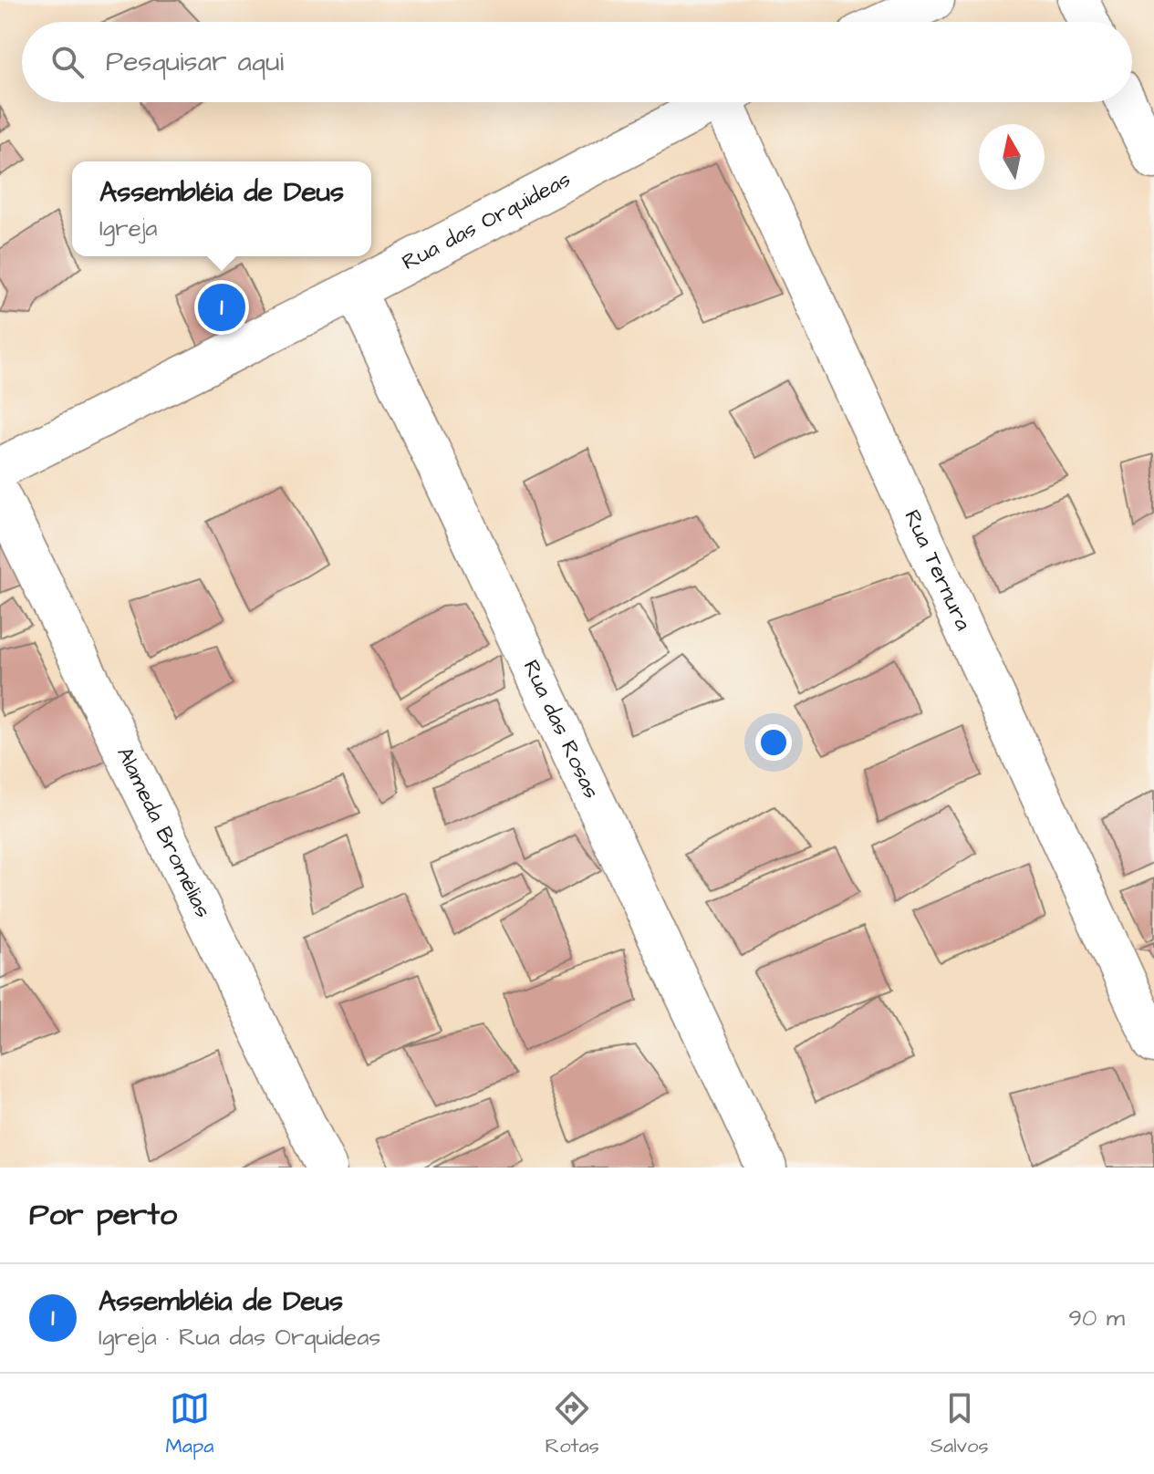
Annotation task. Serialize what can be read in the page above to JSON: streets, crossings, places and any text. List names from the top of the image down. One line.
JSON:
{"streets":{"street":["Rua das Orquideas","Rua Ternura","Rua das Rosas","Alameda Bromélias"]},"crossings":[["Rua das Orquideas","Rua das Rosas"]],"north":"top","page":{"search":"Pesquisar aqui","popup":["Assembléia de Deus","Igreja"],"pins":"1","heading":"Por perto","list":[{"mark":"1","name":"Assembléia de Deus","note":"Igreja · Rua das Orquideas","value":"90 m"}],"nav":["Mapa","Rotas","Salvos"]}}
